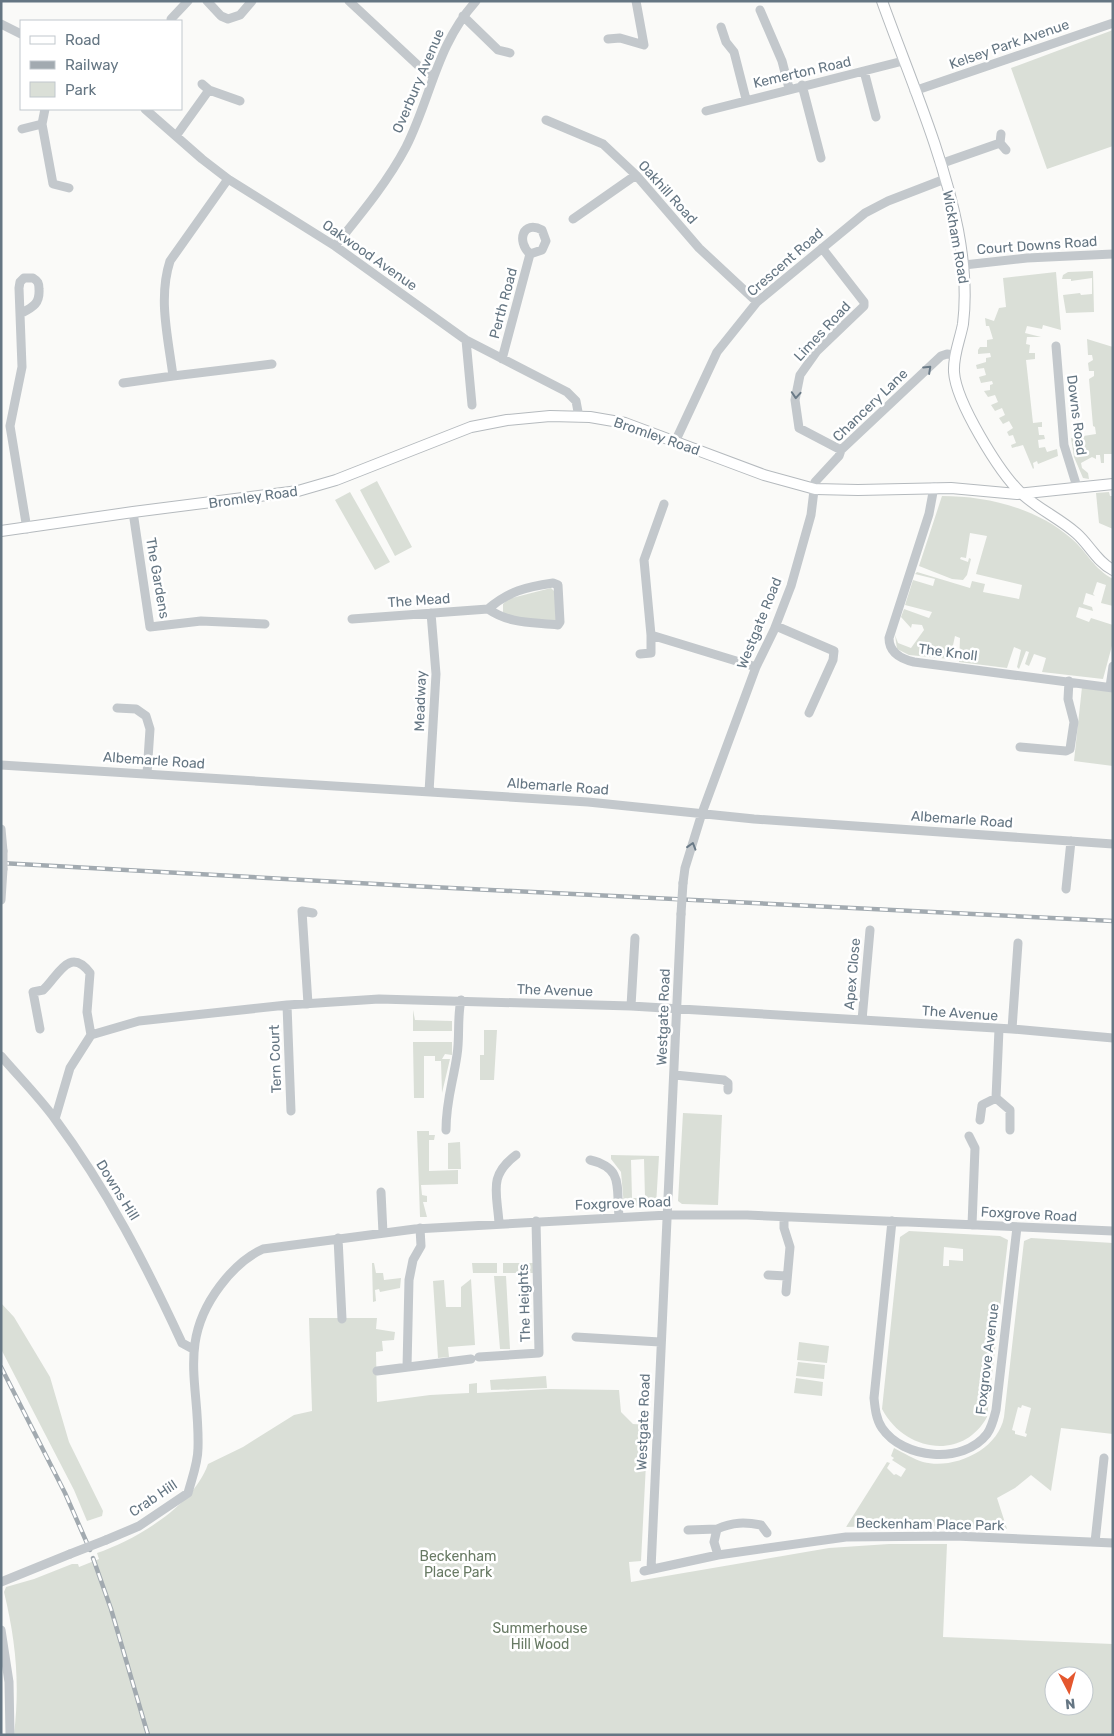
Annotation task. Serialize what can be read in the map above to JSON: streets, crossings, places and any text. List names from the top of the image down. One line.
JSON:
{"streets":{"main road":["Wickham Road","Bromley Road"],"street":["Kelsey Park Avenue","Kemerton Road","Overbury Avenue","Oakhill Road","Court Downs Road","Oakwood Avenue","Crescent Road","Perth Road","Limes Road","Chancery Lane","Downs Road","The Gardens","The Mead","Westgate Road","The Knoll","Meadway","Albemarle Road","Apex Close","The Avenue","Tern Court","Downs Hill","Foxgrove Road","The Heights","Foxgrove Avenue","Crab Hill","Beckenham Place Park"]},"crossings":[["Kelsey Park Avenue","Wickham Road"],["Kemerton Road","Wickham Road"],["Overbury Avenue","Oakwood Avenue"],["Oakhill Road","Crescent Road"],["Wickham Road","Court Downs Road"],["Wickham Road","Crescent Road"],["Wickham Road","Chancery Lane"],["Wickham Road","Bromley Road"],["Oakwood Avenue","Perth Road"],["Oakwood Avenue","Bromley Road"],["Crescent Road","Limes Road"],["Crescent Road","Bromley Road"],["Limes Road","Chancery Lane"],["Chancery Lane","Bromley Road"],["Chancery Lane","Westgate Road"],["Downs Road","Bromley Road"],["Bromley Road","The Gardens"],["Bromley Road","Westgate Road"],["Bromley Road","The Knoll"],["The Mead","Meadway"],["Westgate Road","Albemarle Road"],["Westgate Road","The Avenue"],["Westgate Road","Foxgrove Road"],["Westgate Road","Beckenham Place Park"],["Meadway","Albemarle Road"],["Apex Close","The Avenue"],["The Avenue","Tern Court"],["Downs Hill","Foxgrove Road"],["Downs Hill","Crab Hill"],["Foxgrove Road","The Heights"],["Foxgrove Road","Foxgrove Avenue"],["Foxgrove Road","Crab Hill"]],"one_way":["Chancery Lane"],"parks":["Beckenham Place Park","Summerhouse Hill Wood"],"legend":["Road","Railway","Park"],"north":"bottom"}
